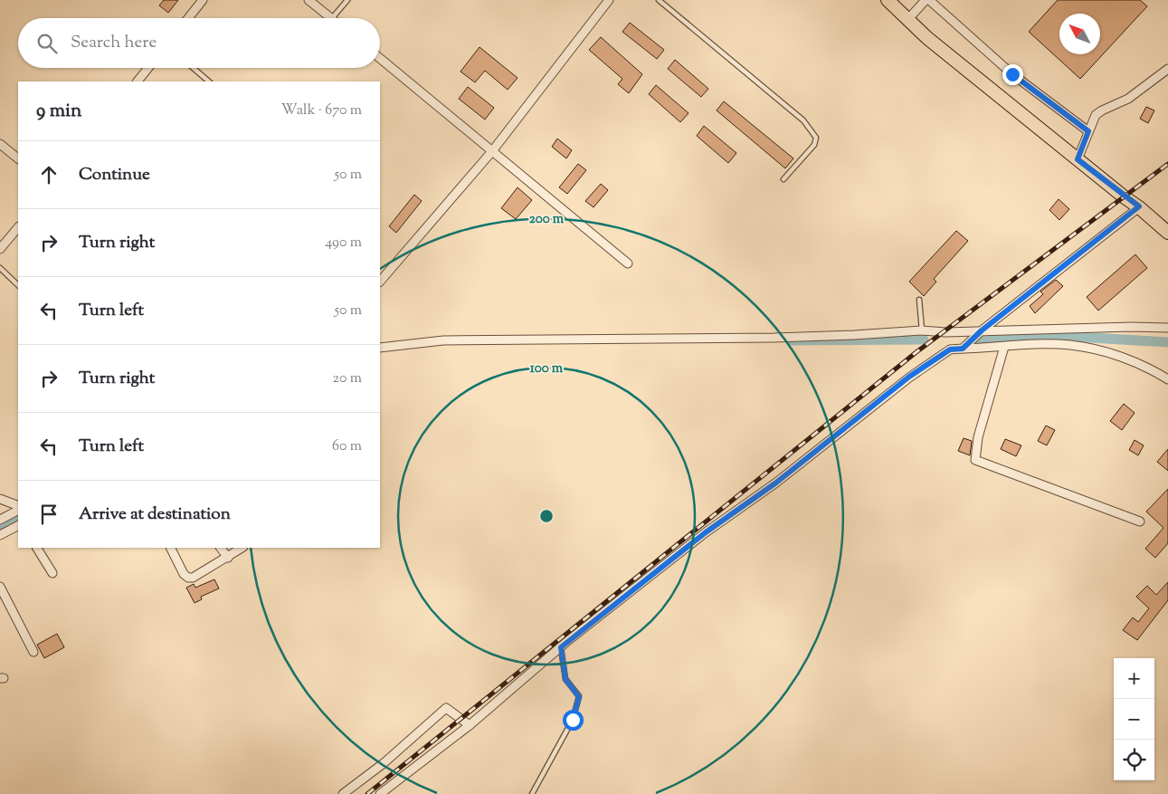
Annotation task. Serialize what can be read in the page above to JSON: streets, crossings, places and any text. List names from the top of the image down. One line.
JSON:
{"north":"top left","page":{"search":"Search here","heading":["9 min","Walk · 670 m"],"list":[["Continue","50 m"],["Turn right","490 m"],["Turn left","50 m"],["Turn right","20 m"],["Turn left","60 m"],"Arrive at destination"],"map_buttons":["+","−"]},"rings":["200 m","100 m"]}
